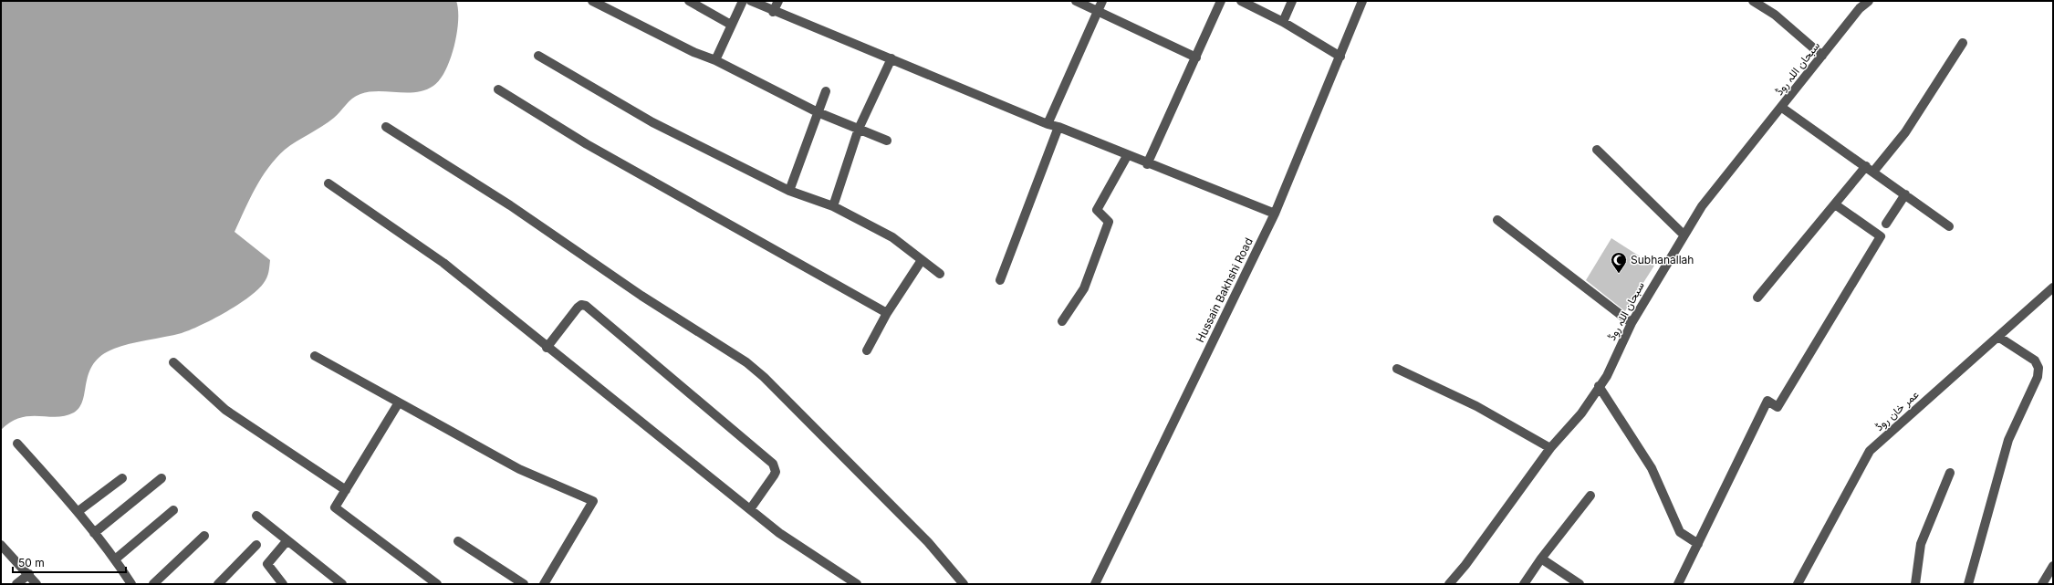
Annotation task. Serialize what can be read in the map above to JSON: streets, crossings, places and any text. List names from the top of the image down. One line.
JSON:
{"streets":{"street":["سبحان اللہ روڈ","Hussain Bakhshi Road","عمر خان روڈ"]},"places":{"mosque":["Subhanallah"]},"scale_bar":"50 m"}
